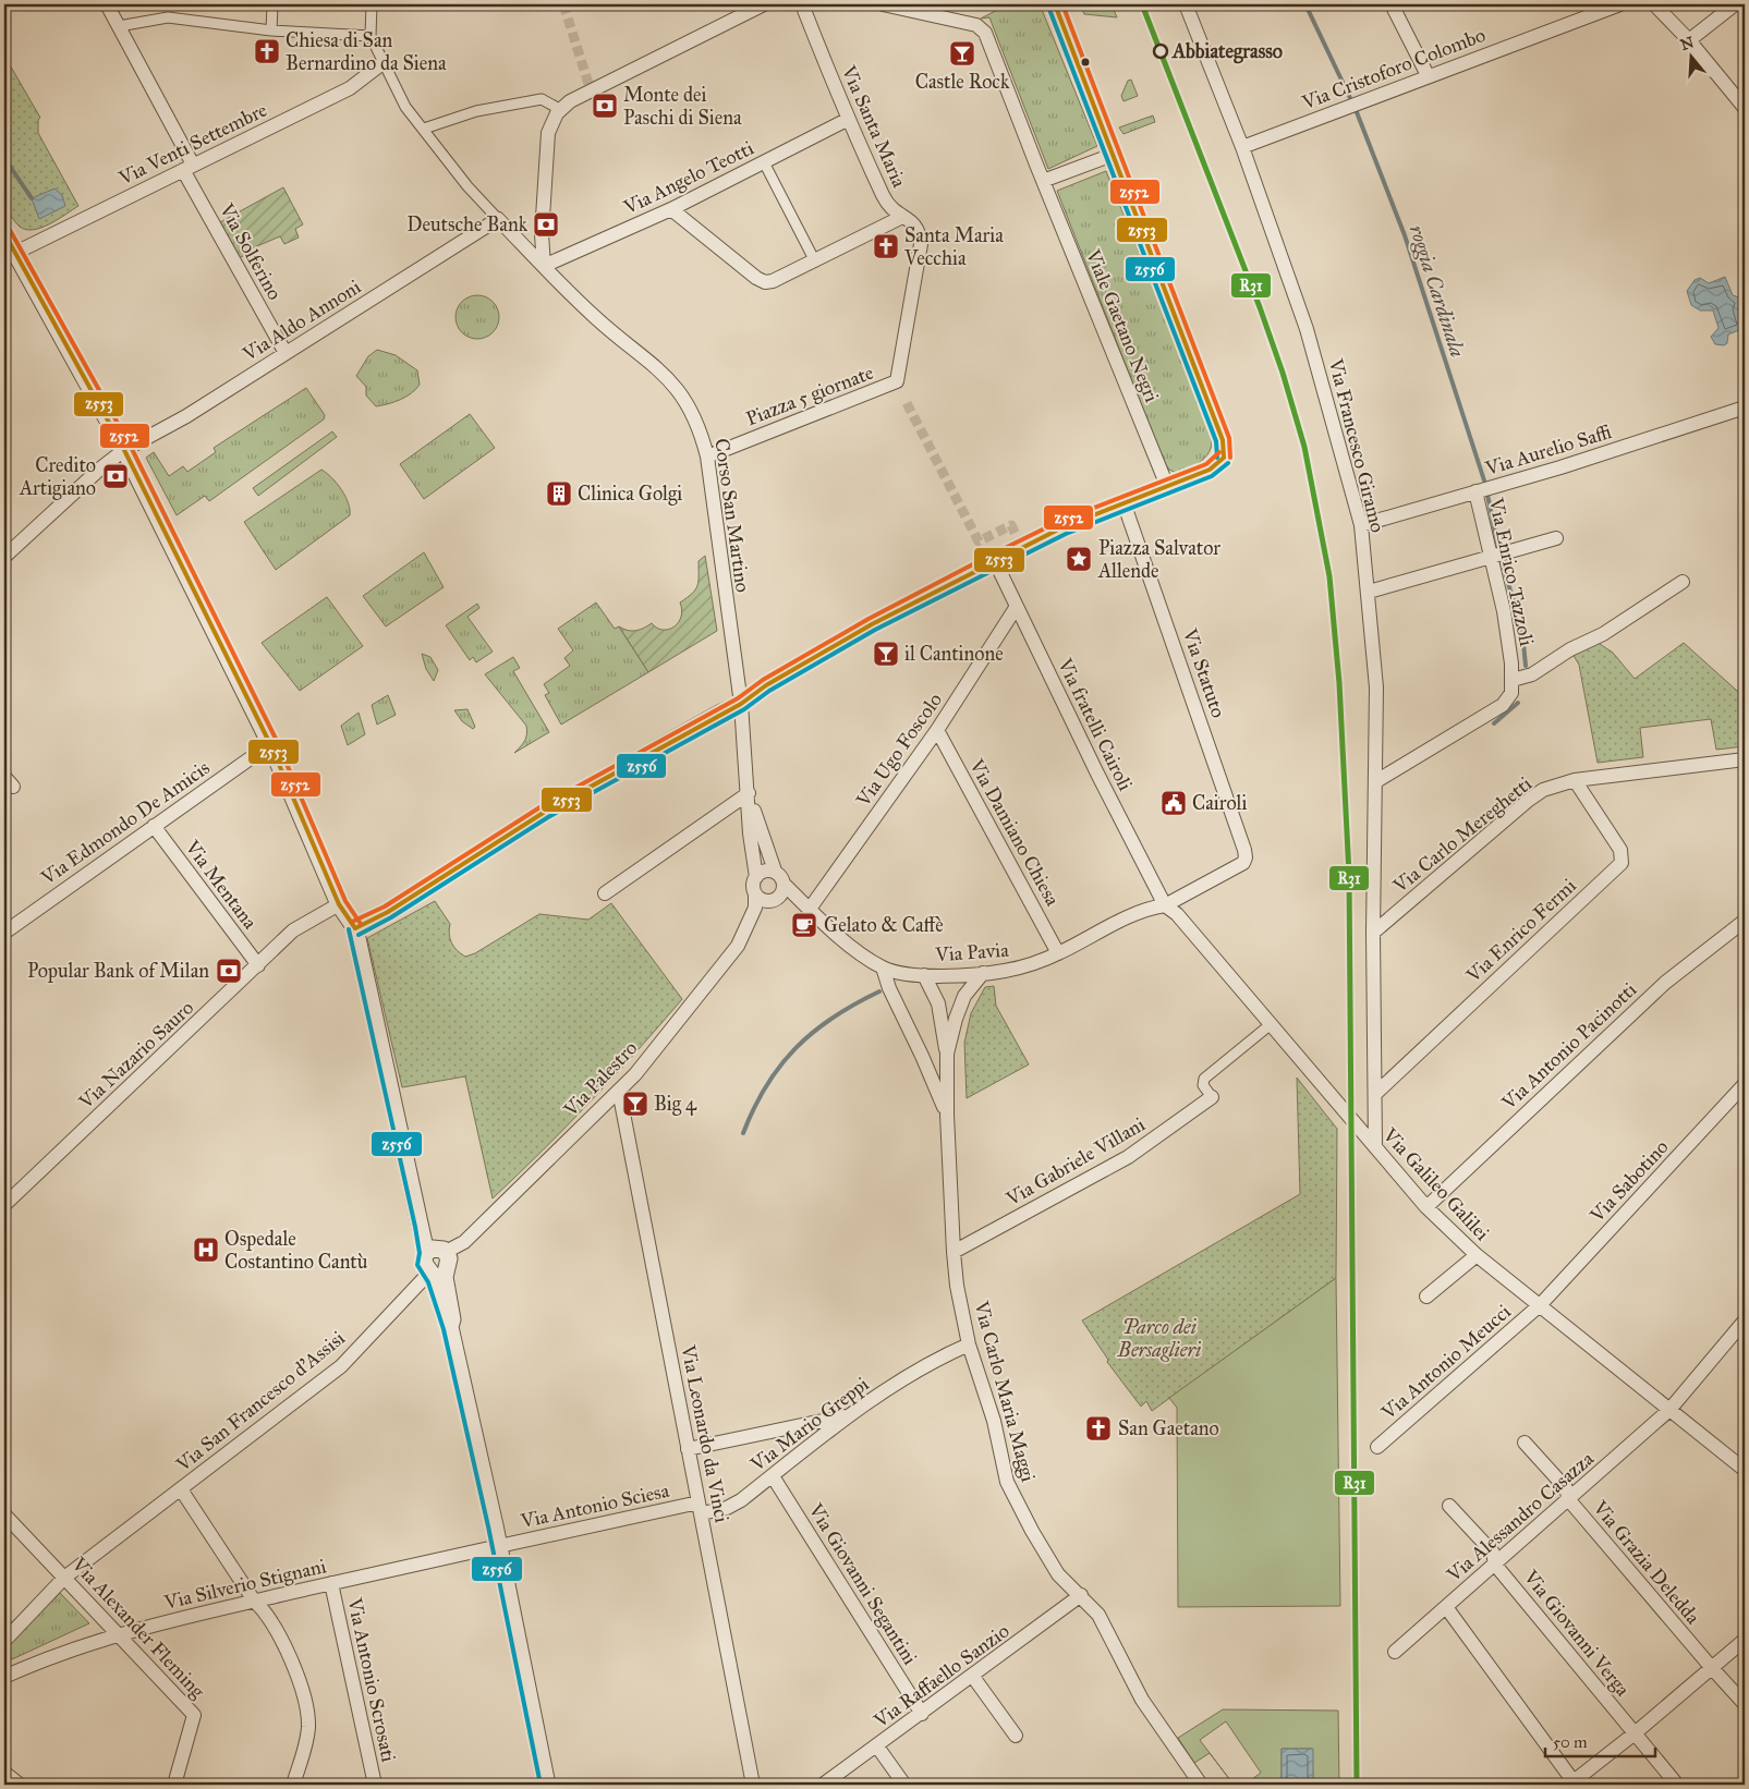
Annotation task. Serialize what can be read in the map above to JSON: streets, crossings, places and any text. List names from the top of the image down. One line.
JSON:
{"streets":{"street":["Via Cristoforo Colombo","Via Santa Maria","Via Venti Settembre","Via Angelo Teotti","Via Solferino","Via Aldo Annoni","Viale Gaetano Negri","Piazza 5 giornate","Via Francesco Giramo","Via Aurelio Saffi","Corso San Martino","Via Enrico Tazzoli","Via Statuto","Via fratelli Cairoli","Via Ugo Foscolo","Via Edmondo De Amicis","Via Damiano Chiesa","Via Carlo Mereghetti","Via Mentana","Via Enrico Fermi","Via Pavia","Via Antonio Pacinotti","Via Nazario Sauro","Via Palestro","Via Gabriele Villani","Via Sabotino","Via Galileo Galilei","Via Antonio Meucci","Via Carlo Maria Maggi","Via San Francesco d'Assisi","Via Mario Greppi","Via Leonardo da Vinci","Via Antonio Sciesa","Via Alessandro Casazza","Via Grazia Deledda","Via Silverio Stignani","Via Giovanni Segantini","Via Alexander Fleming","Via Giovanni Verga","Via Raffaello Sanzio","Via Antonio Scrosati"]},"crossings":[["Via Cristoforo Colombo","Via Francesco Giramo"],["Via Santa Maria","Via Angelo Teotti"],["Via Santa Maria","Piazza 5 giornate"],["Via Venti Settembre","Via Solferino"],["Via Angelo Teotti","Corso San Martino"],["Via Solferino","Via Aldo Annoni"],["Via Aldo Annoni","Corso San Martino"],["Piazza 5 giornate","Corso San Martino"],["Via Francesco Giramo","Via Aurelio Saffi"],["Via Francesco Giramo","Via Enrico Tazzoli"],["Via Francesco Giramo","Via Carlo Mereghetti"],["Via Francesco Giramo","Via Enrico Fermi"],["Via Francesco Giramo","Via Galileo Galilei"],["Via Aurelio Saffi","Via Enrico Tazzoli"],["Via Statuto","Via Pavia"],["Via fratelli Cairoli","Via Ugo Foscolo"],["Via fratelli Cairoli","Via Pavia"],["Via fratelli Cairoli","Via Galileo Galilei"],["Via Ugo Foscolo","Via Damiano Chiesa"],["Via Ugo Foscolo","Via Pavia"],["Via Edmondo De Amicis","Via Mentana"],["Via Damiano Chiesa","Via Pavia"],["Via Carlo Mereghetti","Via Enrico Fermi"],["Via Mentana","Via Nazario Sauro"],["Via Pavia","Via Palestro"],["Via Pavia","Via Galileo Galilei"],["Via Pavia","Via Carlo Maria Maggi"],["Via Antonio Pacinotti","Via Galileo Galilei"],["Via Palestro","Via San Francesco d'Assisi"],["Via Palestro","Via Leonardo da Vinci"],["Via Gabriele Villani","Via Carlo Maria Maggi"],["Via Sabotino","Via Galileo Galilei"],["Via Sabotino","Via Antonio Meucci"],["Via Galileo Galilei","Via Antonio Meucci"],["Via Galileo Galilei","Via Alessandro Casazza"],["Via Carlo Maria Maggi","Via Mario Greppi"],["Via Carlo Maria Maggi","Via Raffaello Sanzio"],["Via San Francesco d'Assisi","Via Silverio Stignani"],["Via San Francesco d'Assisi","Via Alexander Fleming"],["Via Mario Greppi","Via Leonardo da Vinci"],["Via Mario Greppi","Via Antonio Sciesa"],["Via Mario Greppi","Via Giovanni Segantini"],["Via Leonardo da Vinci","Via Antonio Sciesa"],["Via Antonio Sciesa","Via Silverio Stignani"],["Via Alessandro Casazza","Via Grazia Deledda"],["Via Alessandro Casazza","Via Giovanni Verga"],["Via Silverio Stignani","Via Alexander Fleming"],["Via Silverio Stignani","Via Antonio Scrosati"],["Via Giovanni Segantini","Via Raffaello Sanzio"]],"water":["roggia Cardinala"],"parks":["Parco dei Bersaglieri"],"places":{"church":["Chiesa di San Bernardino da Siena","Santa Maria Vecchia","San Gaetano"],"other":["Abbiategrasso"],"bar":["Castle Rock","il Cantinone","Big 4"],"bank":["Monte dei Paschi di Siena","Deutsche Bank","Credito Artigiano","Popular Bank of Milan"],"building":["Clinica Golgi"],"place":["Piazza Salvator Allende"],"public building":["Cairoli"],"cafe":["Gelato & Caffè"],"hospital":["Ospedale Costantino Cantù"]},"lines":["transit line R31","transit line z553","transit line z552","transit line z556"],"scale_bar":"50 m","north":"top"}
